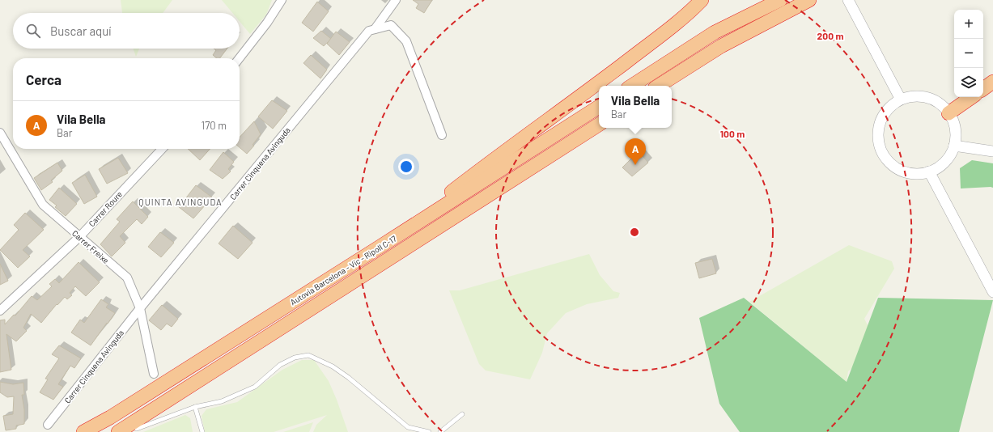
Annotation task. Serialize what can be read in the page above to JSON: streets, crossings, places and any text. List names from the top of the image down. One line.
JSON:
{"streets":{"highway":["Autovia Barcelona - Vic - Ripoll C-17"],"street":["Carrer Cinquena Avinguda","Carrer Roure","Carrer Freixe"]},"crossings":[["Carrer Cinquena Avinguda","Carrer Freixe"],["Carrer Roure","Carrer Freixe"]],"districts":["QUINTA AVINGUDA"],"page":{"map_buttons":["+","−"],"search":"Buscar aquí","heading":"Cerca","popup":["Vila Bella","Bar"],"list":[{"mark":"A","name":"Vila Bella","note":"Bar","value":"170 m"}],"pins":"A"},"rings":["200 m","100 m"]}
